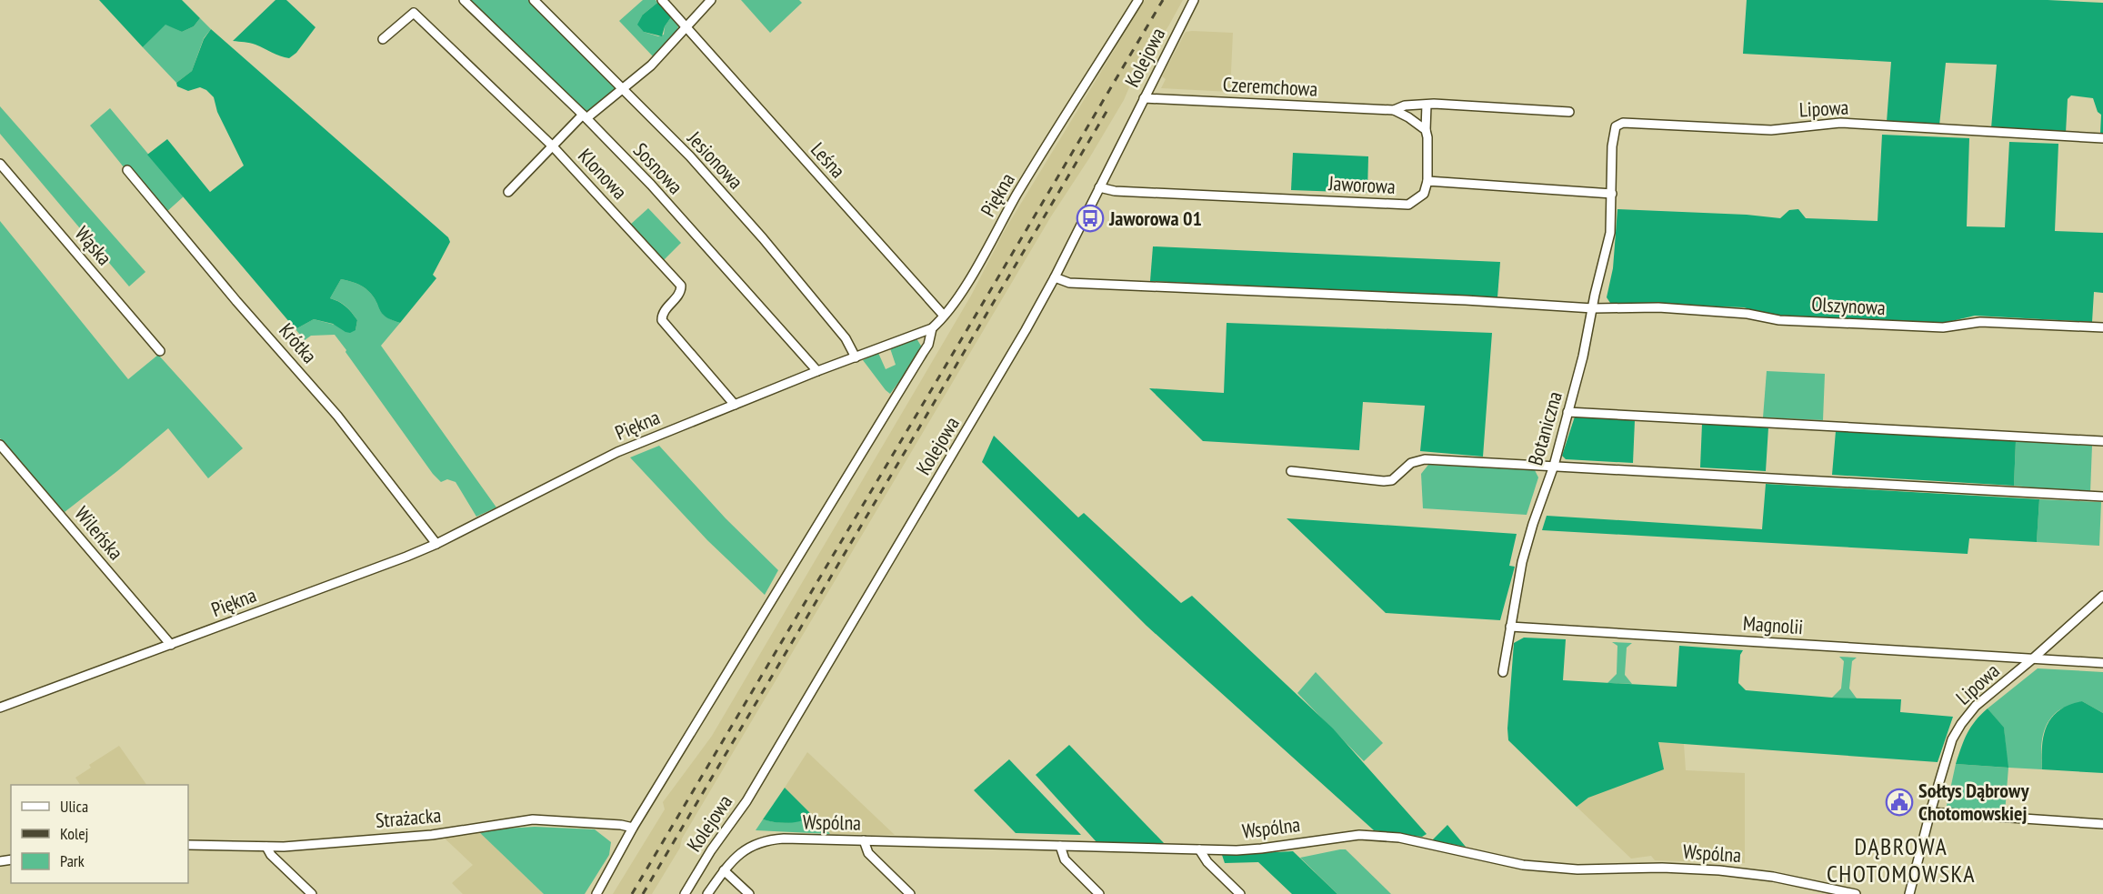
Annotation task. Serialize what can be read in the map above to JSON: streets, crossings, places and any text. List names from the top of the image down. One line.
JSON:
{"streets":{"street":["Kolejowa","Czeremchowa","Lipowa","Jesionowa","Leśna","Sosnowa","Klonowa","Jaworowa","Piękna","Wąska","Olszynowa","Krótka","Botaniczna","Wileńska","Magnolii","Strażacka","Wspólna"]},"crossings":[["Kolejowa","Czeremchowa"],["Kolejowa","Jaworowa"],["Kolejowa","Olszynowa"],["Lipowa","Botaniczna"],["Lipowa","Magnolii"],["Jesionowa","Piękna"],["Leśna","Piękna"],["Sosnowa","Piękna"],["Klonowa","Piękna"],["Piękna","Krótka"],["Piękna","Wileńska"],["Olszynowa","Botaniczna"],["Botaniczna","Magnolii"]],"districts":["DĄBROWA CHOTOMOWSKA"],"places":{"bus stop":["Jaworowa 01"],"public building":["Sołtys Dąbrowy Chotomowskiej"]},"legend":["Ulica","Kolej","Park"]}
